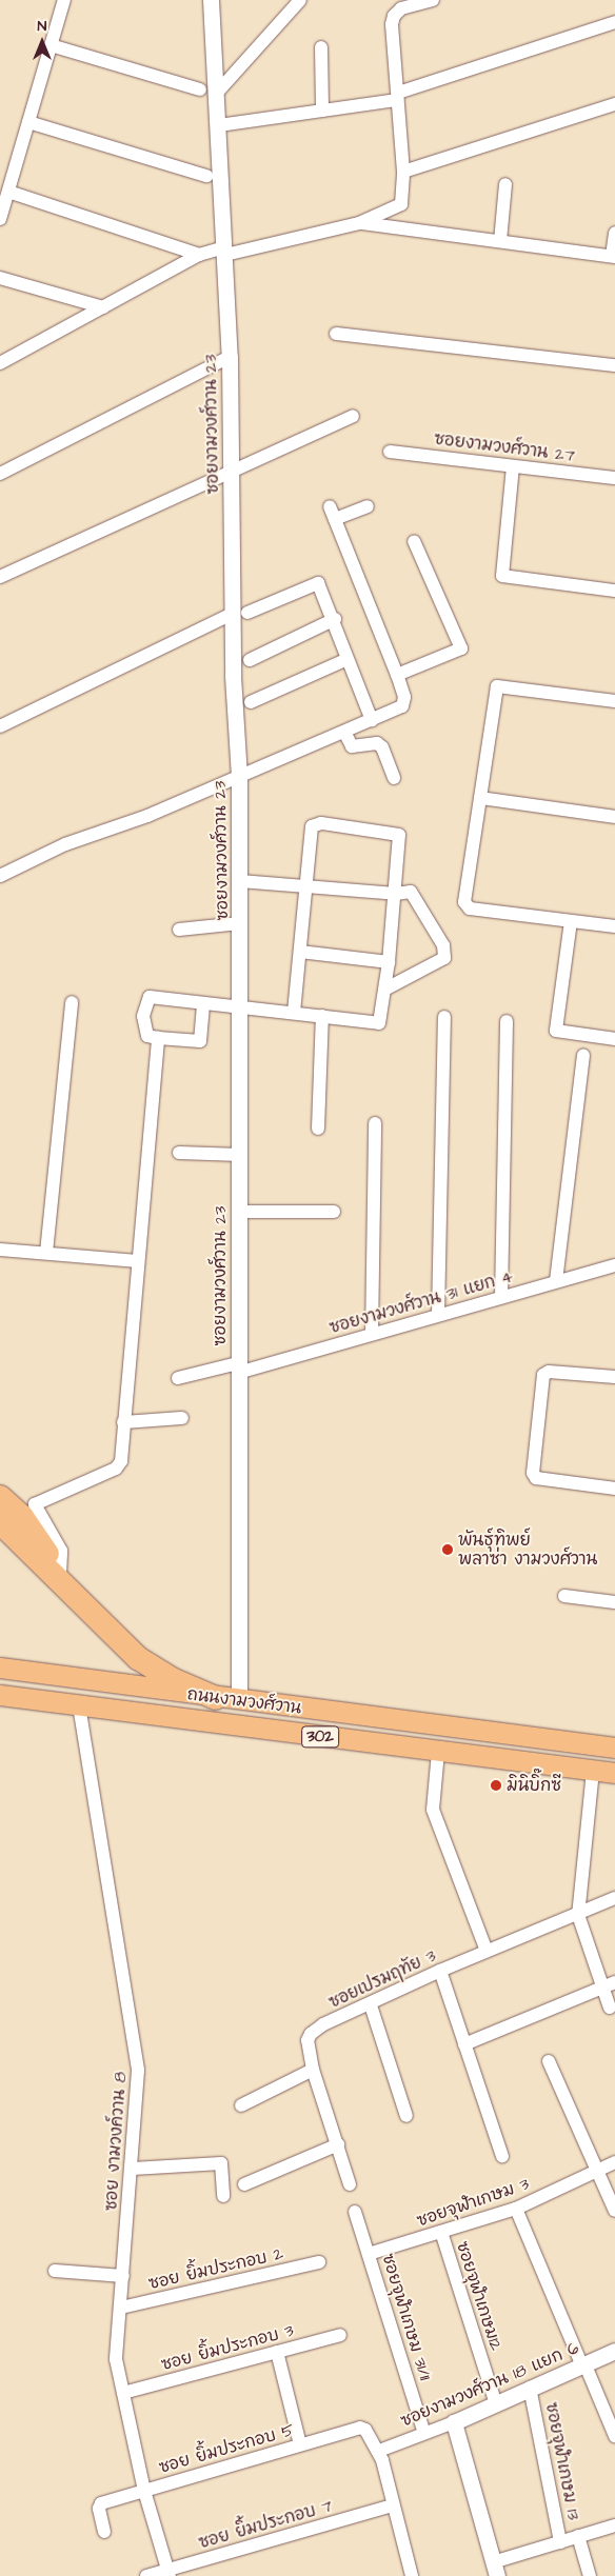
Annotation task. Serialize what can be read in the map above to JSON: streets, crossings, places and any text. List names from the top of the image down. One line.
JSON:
{"streets":{"main road":["ถนนงามวงศ์วาน","302"],"street":["ซอยงามวงศ์วาน 23","ซอยงามวงศ์วาน 27","ซอยงามวงศ์วาน 31 แยก 4","ซอยเปรมฤทัย 3","ซอย งามวงค์วาน 8","ซอยจุฬาเกษม 3","ซอย ยิ้มประกอบ 2","ซอยจุฬาเกษม12","ซอยจุฬาเกษม 31/11","ซอย ยิ้มประกอบ 3","ซอยงามวงศ์วาน 18 แยก 6","ซอย ยิ้มประกอบ 5","ซอยจุฬาเกษม 13","ซอย ยิ้มประกอบ 7"]},"crossings":[["ซอยงามวงศ์วาน 23","ซอยงามวงศ์วาน 31 แยก 4"],["ซอยงามวงศ์วาน 23","ถนนงามวงศ์วาน"],["ถนนงามวงศ์วาน","ซอย งามวงค์วาน 8"],["ซอย งามวงค์วาน 8","ซอย ยิ้มประกอบ 2"],["ซอย งามวงค์วาน 8","ซอย ยิ้มประกอบ 3"],["ซอย งามวงค์วาน 8","ซอย ยิ้มประกอบ 5"],["ซอย งามวงค์วาน 8","ซอย ยิ้มประกอบ 7"],["ซอยจุฬาเกษม 3","ซอยจุฬาเกษม12"],["ซอยจุฬาเกษม 3","ซอยจุฬาเกษม 31/11"],["ซอยจุฬาเกษม12","ซอยงามวงศ์วาน 18 แยก 6"],["ซอยจุฬาเกษม 31/11","ซอยงามวงศ์วาน 18 แยก 6"],["ซอยงามวงศ์วาน 18 แยก 6","ซอย ยิ้มประกอบ 5"],["ซอยงามวงศ์วาน 18 แยก 6","ซอยจุฬาเกษม 13"]],"places":["พันธุ์ทิพย์ พลาซ่า งามวงศ์วาน","มินิบิ๊กซี"],"north":"top"}
